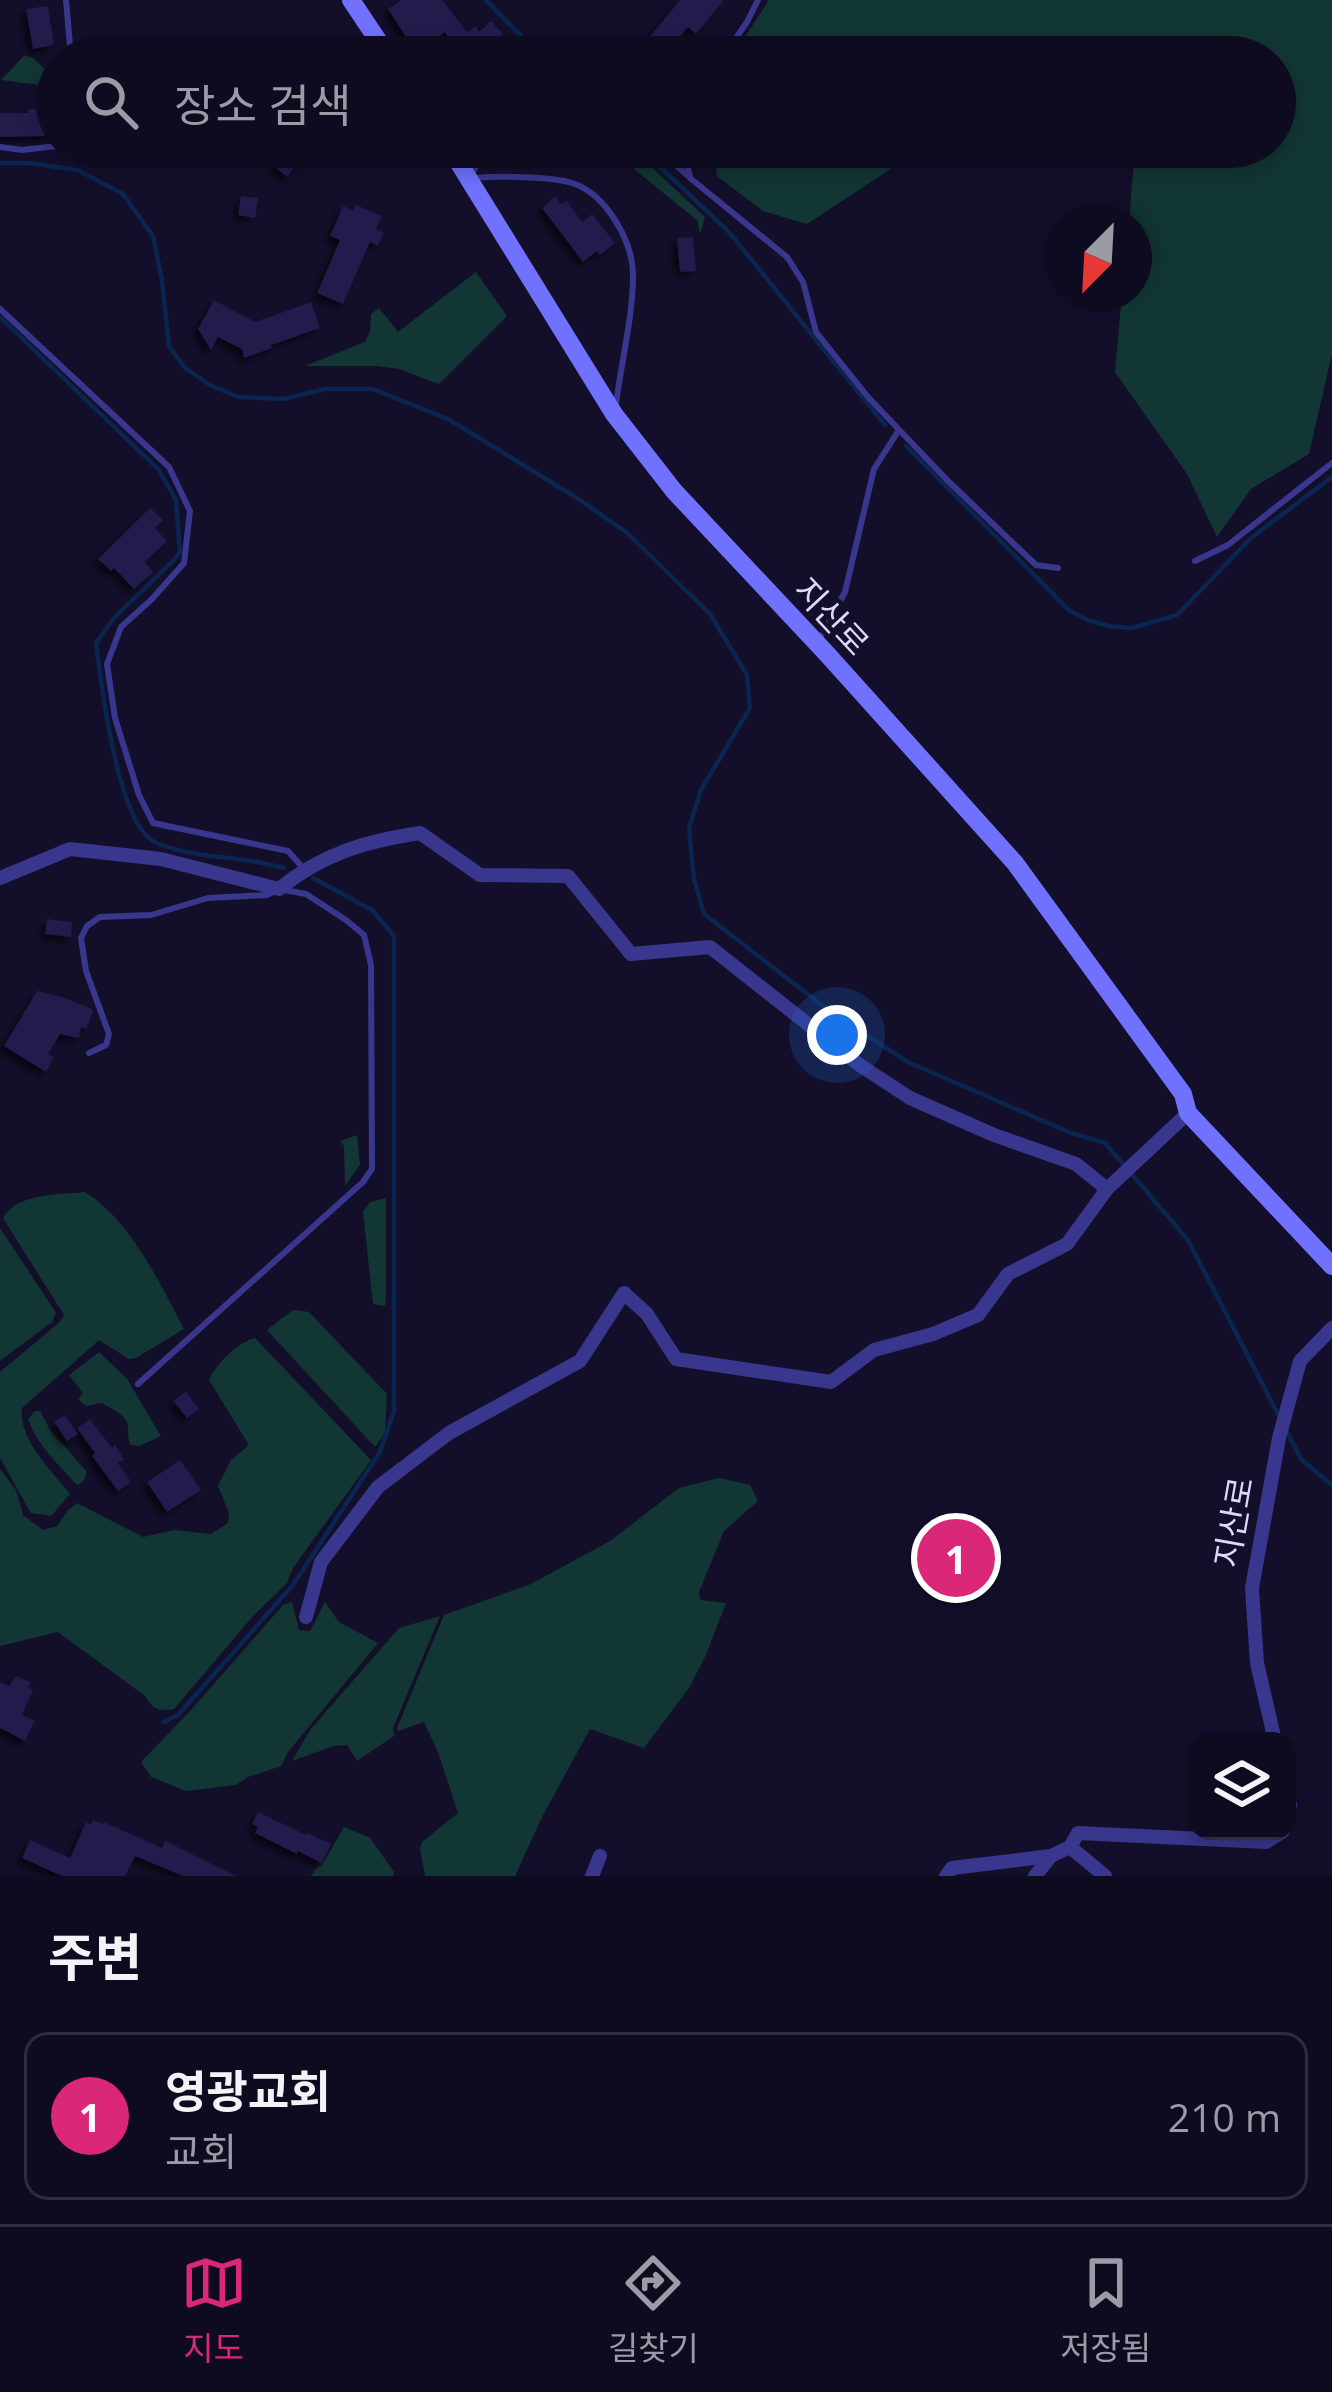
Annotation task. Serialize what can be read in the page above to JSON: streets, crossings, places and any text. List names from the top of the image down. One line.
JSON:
{"streets":{"main road":["지산로"]},"north":"bottom left","page":{"search":"장소 검색","pins":"1","heading":"주변","list":[{"mark":"1","name":"영광교회","note":"교회","value":"210 m"}],"nav":["지도","길찾기","저장됨"]}}
